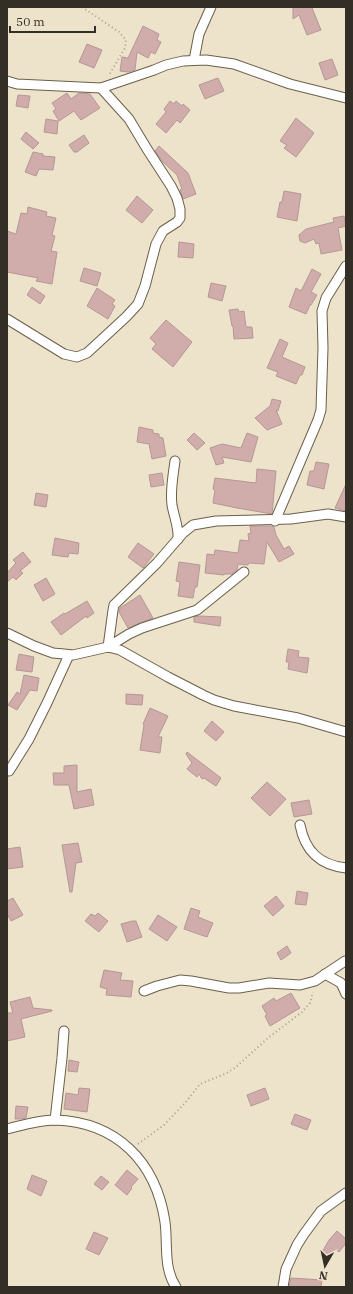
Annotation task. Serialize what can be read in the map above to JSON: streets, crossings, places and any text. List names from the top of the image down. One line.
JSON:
{"scale_bar":"50 m","north":"bottom"}
